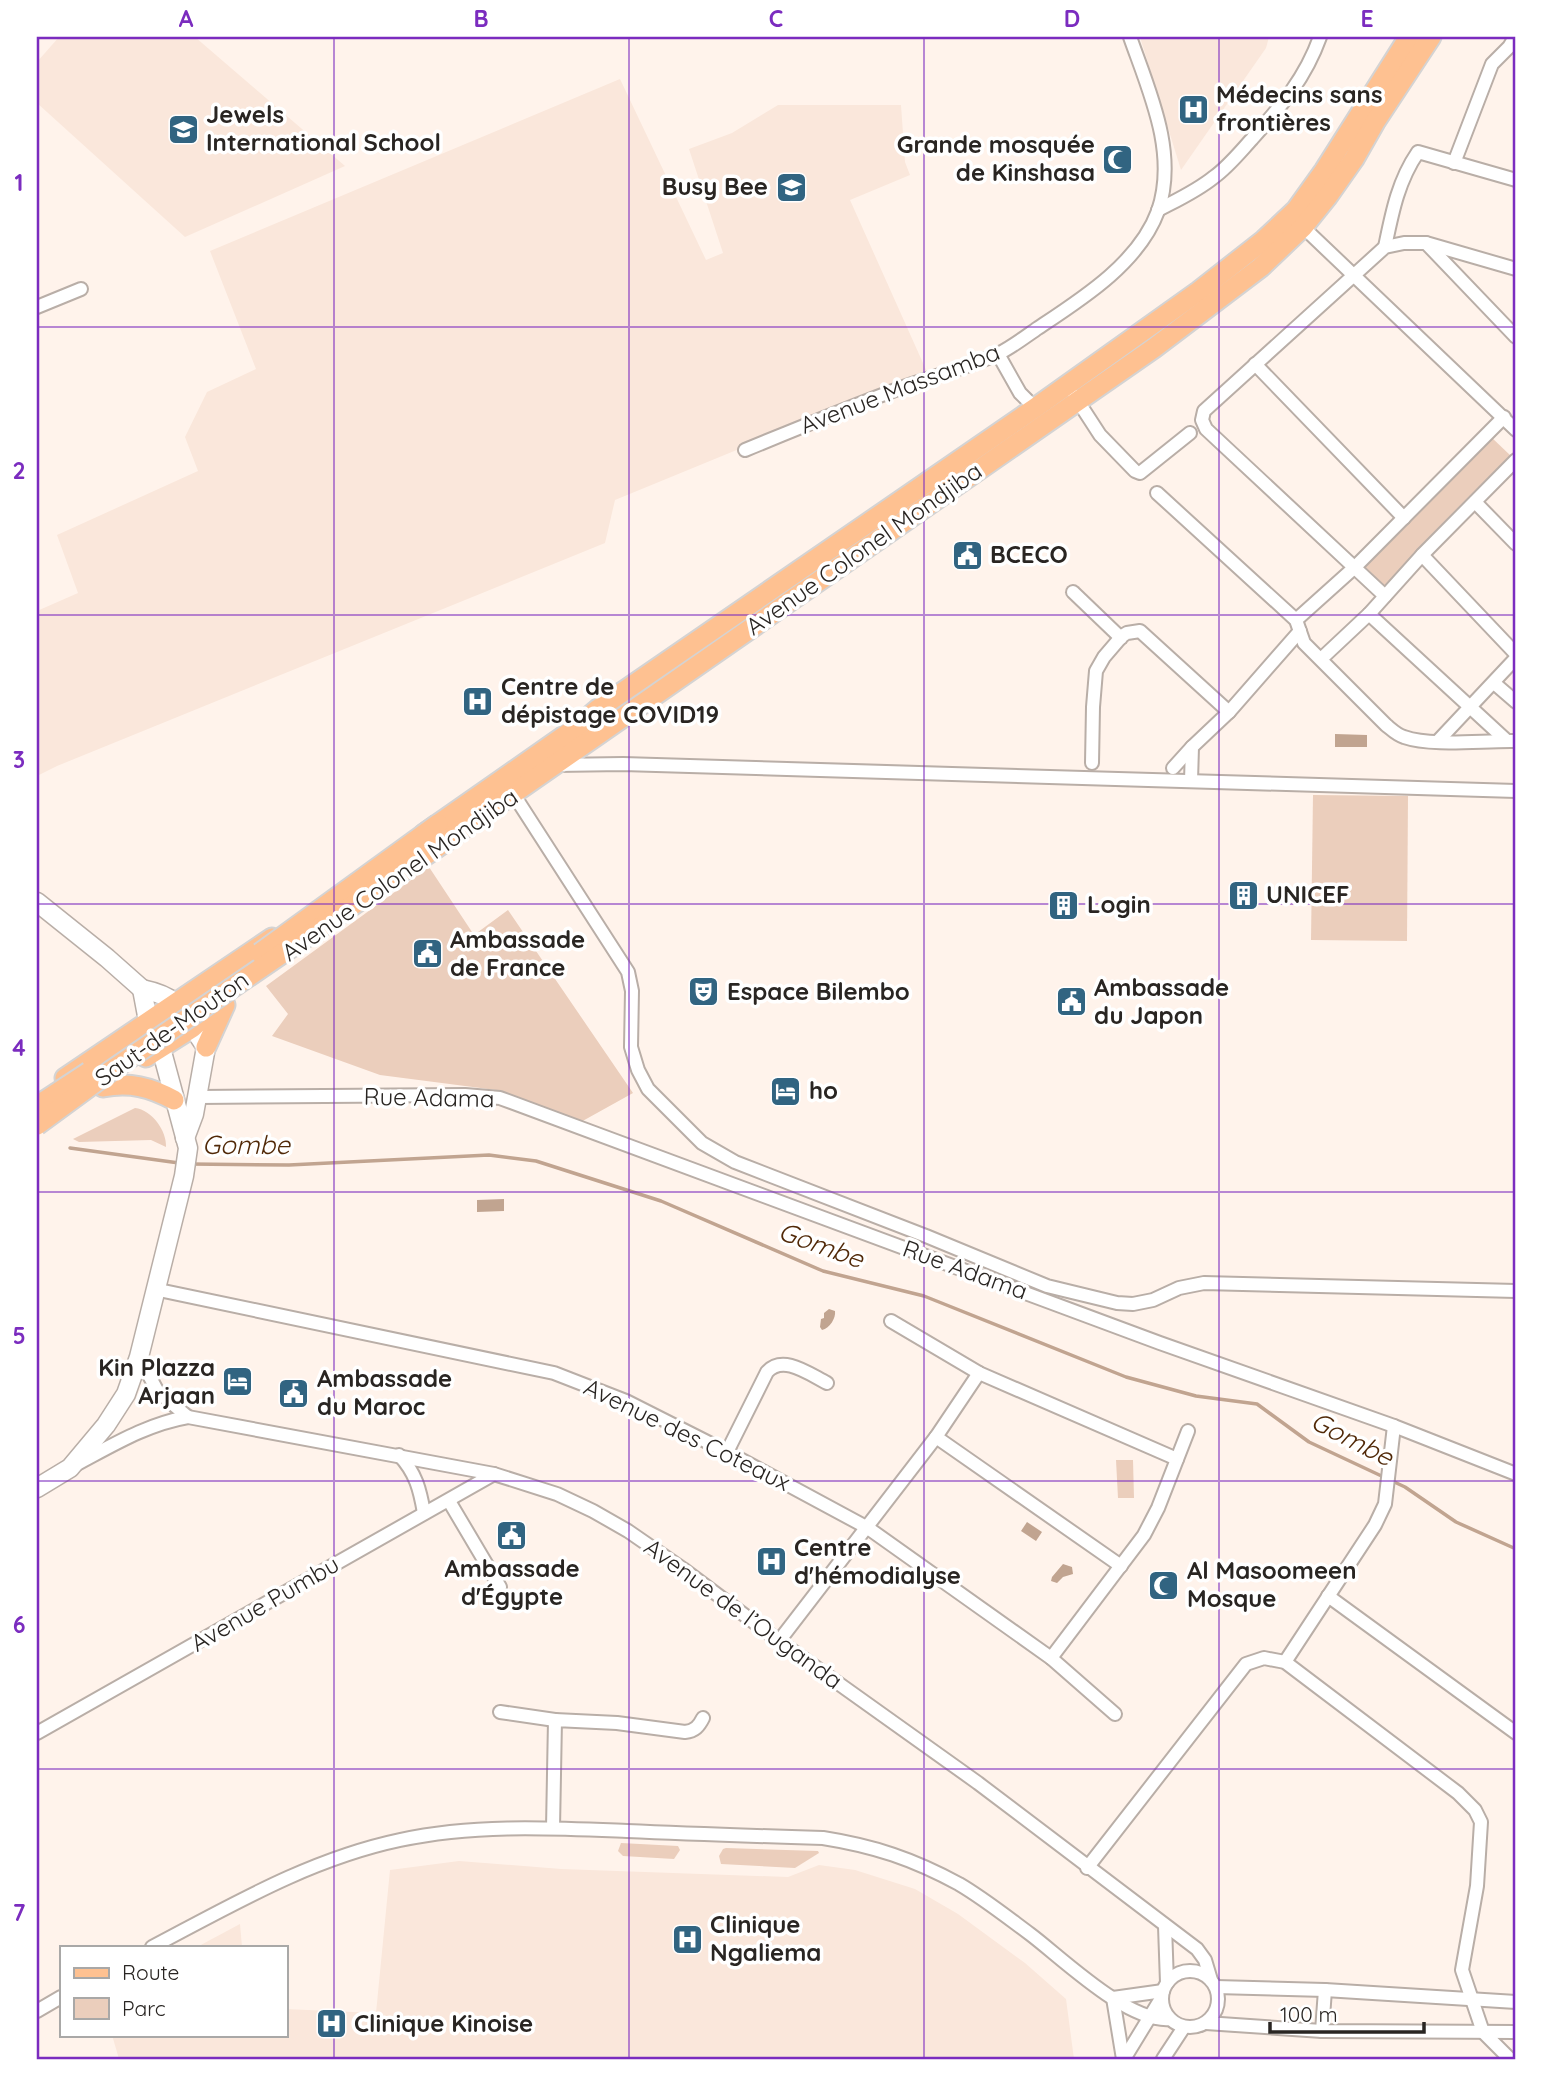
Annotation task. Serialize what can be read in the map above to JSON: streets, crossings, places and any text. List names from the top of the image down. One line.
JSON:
{"streets":{"main road":["Avenue Colonel Mondjiba","Saut-de-Mouton"],"street":["Avenue Massamba","Rue Adama","Avenue des Coteaux","Avenue Pumbu","Avenue de l’Ouganda"]},"crossings":[["Avenue Colonel Mondjiba","Saut-de-Mouton"],["Avenue Pumbu","Avenue de l’Ouganda"]],"water":["Gombe"],"places":{"hospital":["Médecins sans frontières","Centre de dépistage COVID19","Centre d'hémodialyse","Clinique Ngaliema","Clinique Kinoise"],"school or university":["Jewels International School","Busy Bee"],"mosque":["Grande mosquée de Kinshasa","Al Masoomeen Mosque"],"public building":["BCECO","Ambassade de France","Ambassade du Japon","Ambassade du Maroc","Ambassade d'Égypte"],"building":["UNICEF","Login"],"theatre":["Espace Bilembo"],"hotel":["ho","Kin Plazza Arjaan"]},"legend":["Route","Parc"],"scale_bar":"100 m","grid":{"columns":["A","B","C","D","E"],"rows":["1","2","3","4","5","6","7"]}}
